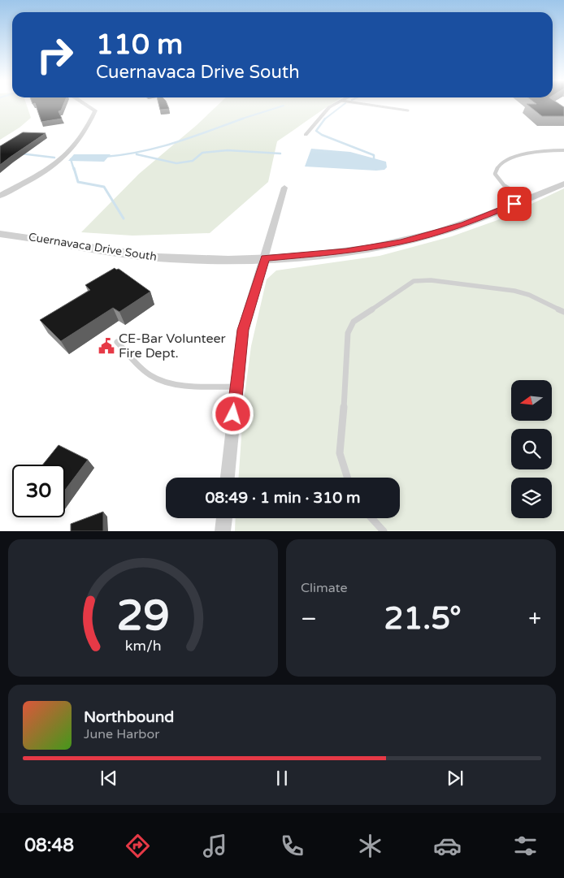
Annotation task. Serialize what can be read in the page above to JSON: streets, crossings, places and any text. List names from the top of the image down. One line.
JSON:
{"streets":{"street":["Cuernavaca Drive South"]},"places":{"public building":["CE-Bar Volunteer Fire Dept."]},"north":"left","page":{"turn":["110 m","Cuernavaca Drive South"],"limit":"30","trip":"08:49 · 1 min · 310 m","tile":"Climate","heat":["−","21.5°","+"],"song":["Northbound","June Harbor"],"tabs":"08:48","gauge":["29","km/h"]}}
